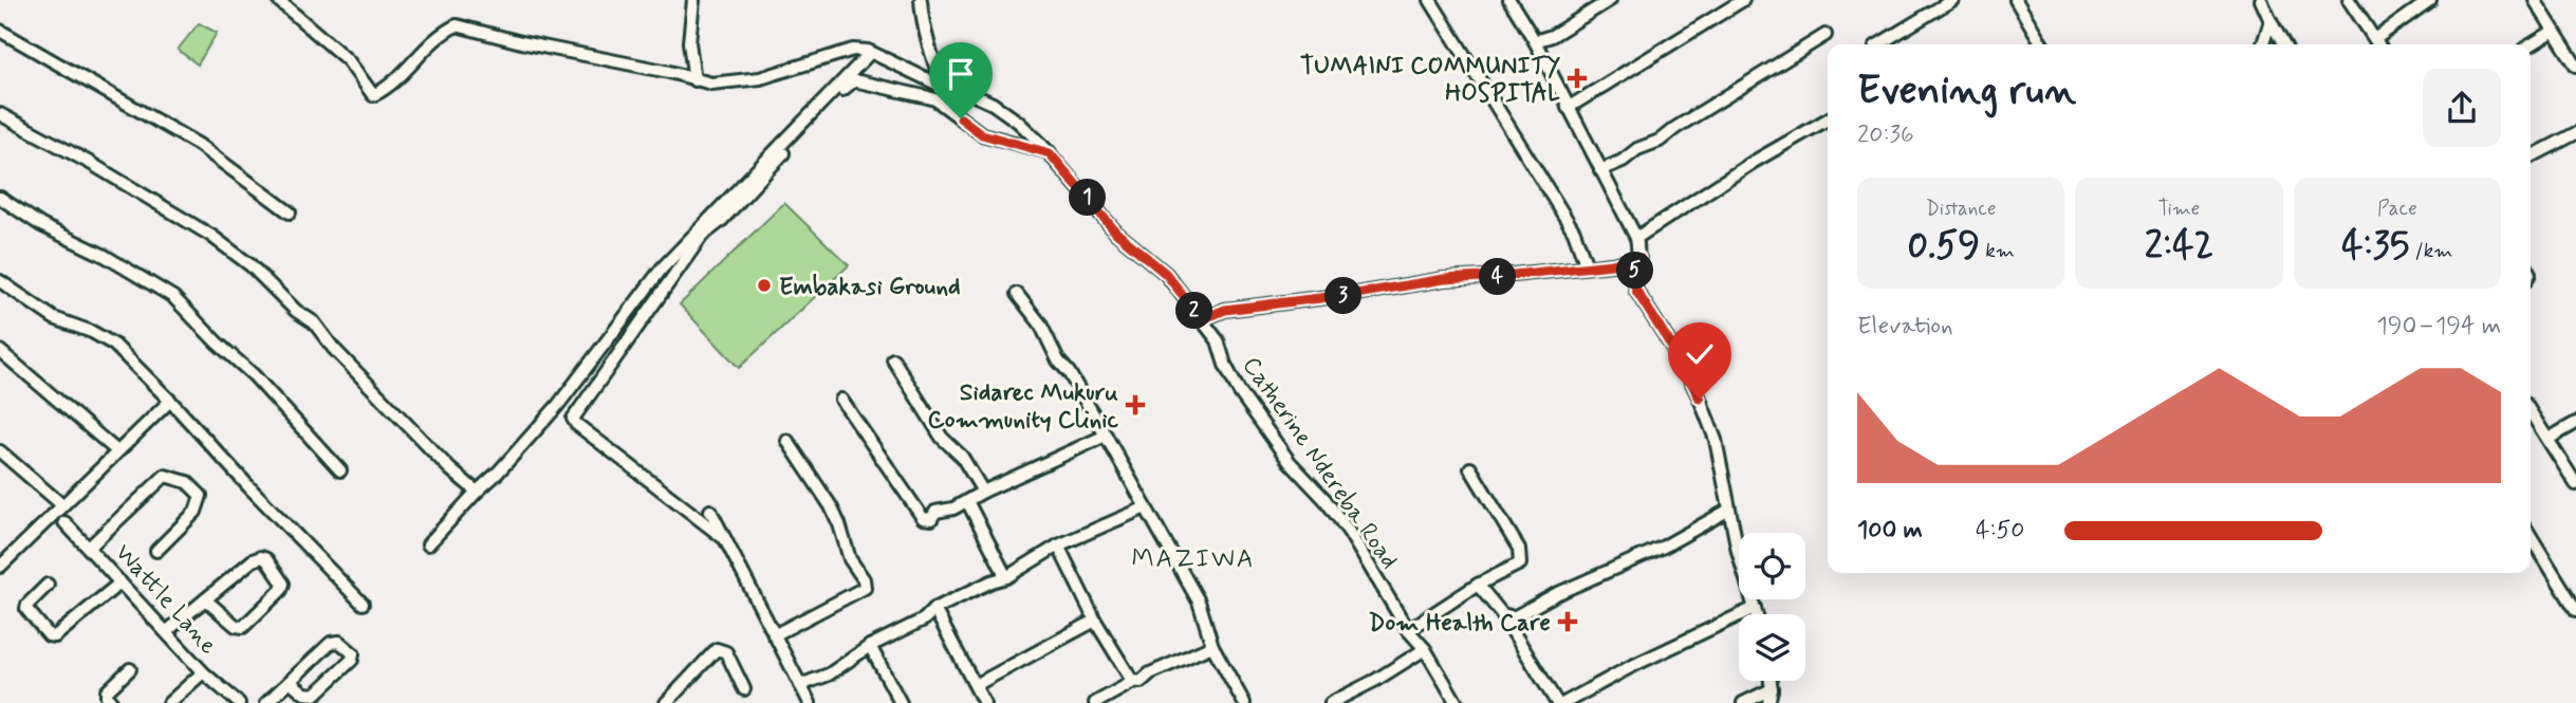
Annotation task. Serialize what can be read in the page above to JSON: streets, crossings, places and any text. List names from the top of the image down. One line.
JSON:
{"streets":{"street":["Catherine Ndereba Road","Wattle Lane"]},"districts":["MAZIWA"],"places":{"health":["TUMAINI COMMUNITY HOSPITAL","Sidarec Mukuru Community Clinic","Dom Health Care"],"other":["Embakasi Ground"]},"page":{"heading":["Evening run","20:36"],"stats":[["Distance","0.59 km"],["Time","2:42"],["Pace","4:35 /km"]],"pins":["1","5","4","3","2"],"chart":["Elevation","190–194 m"],"list":[{"name":"100 m","note":"4:50"}]}}
